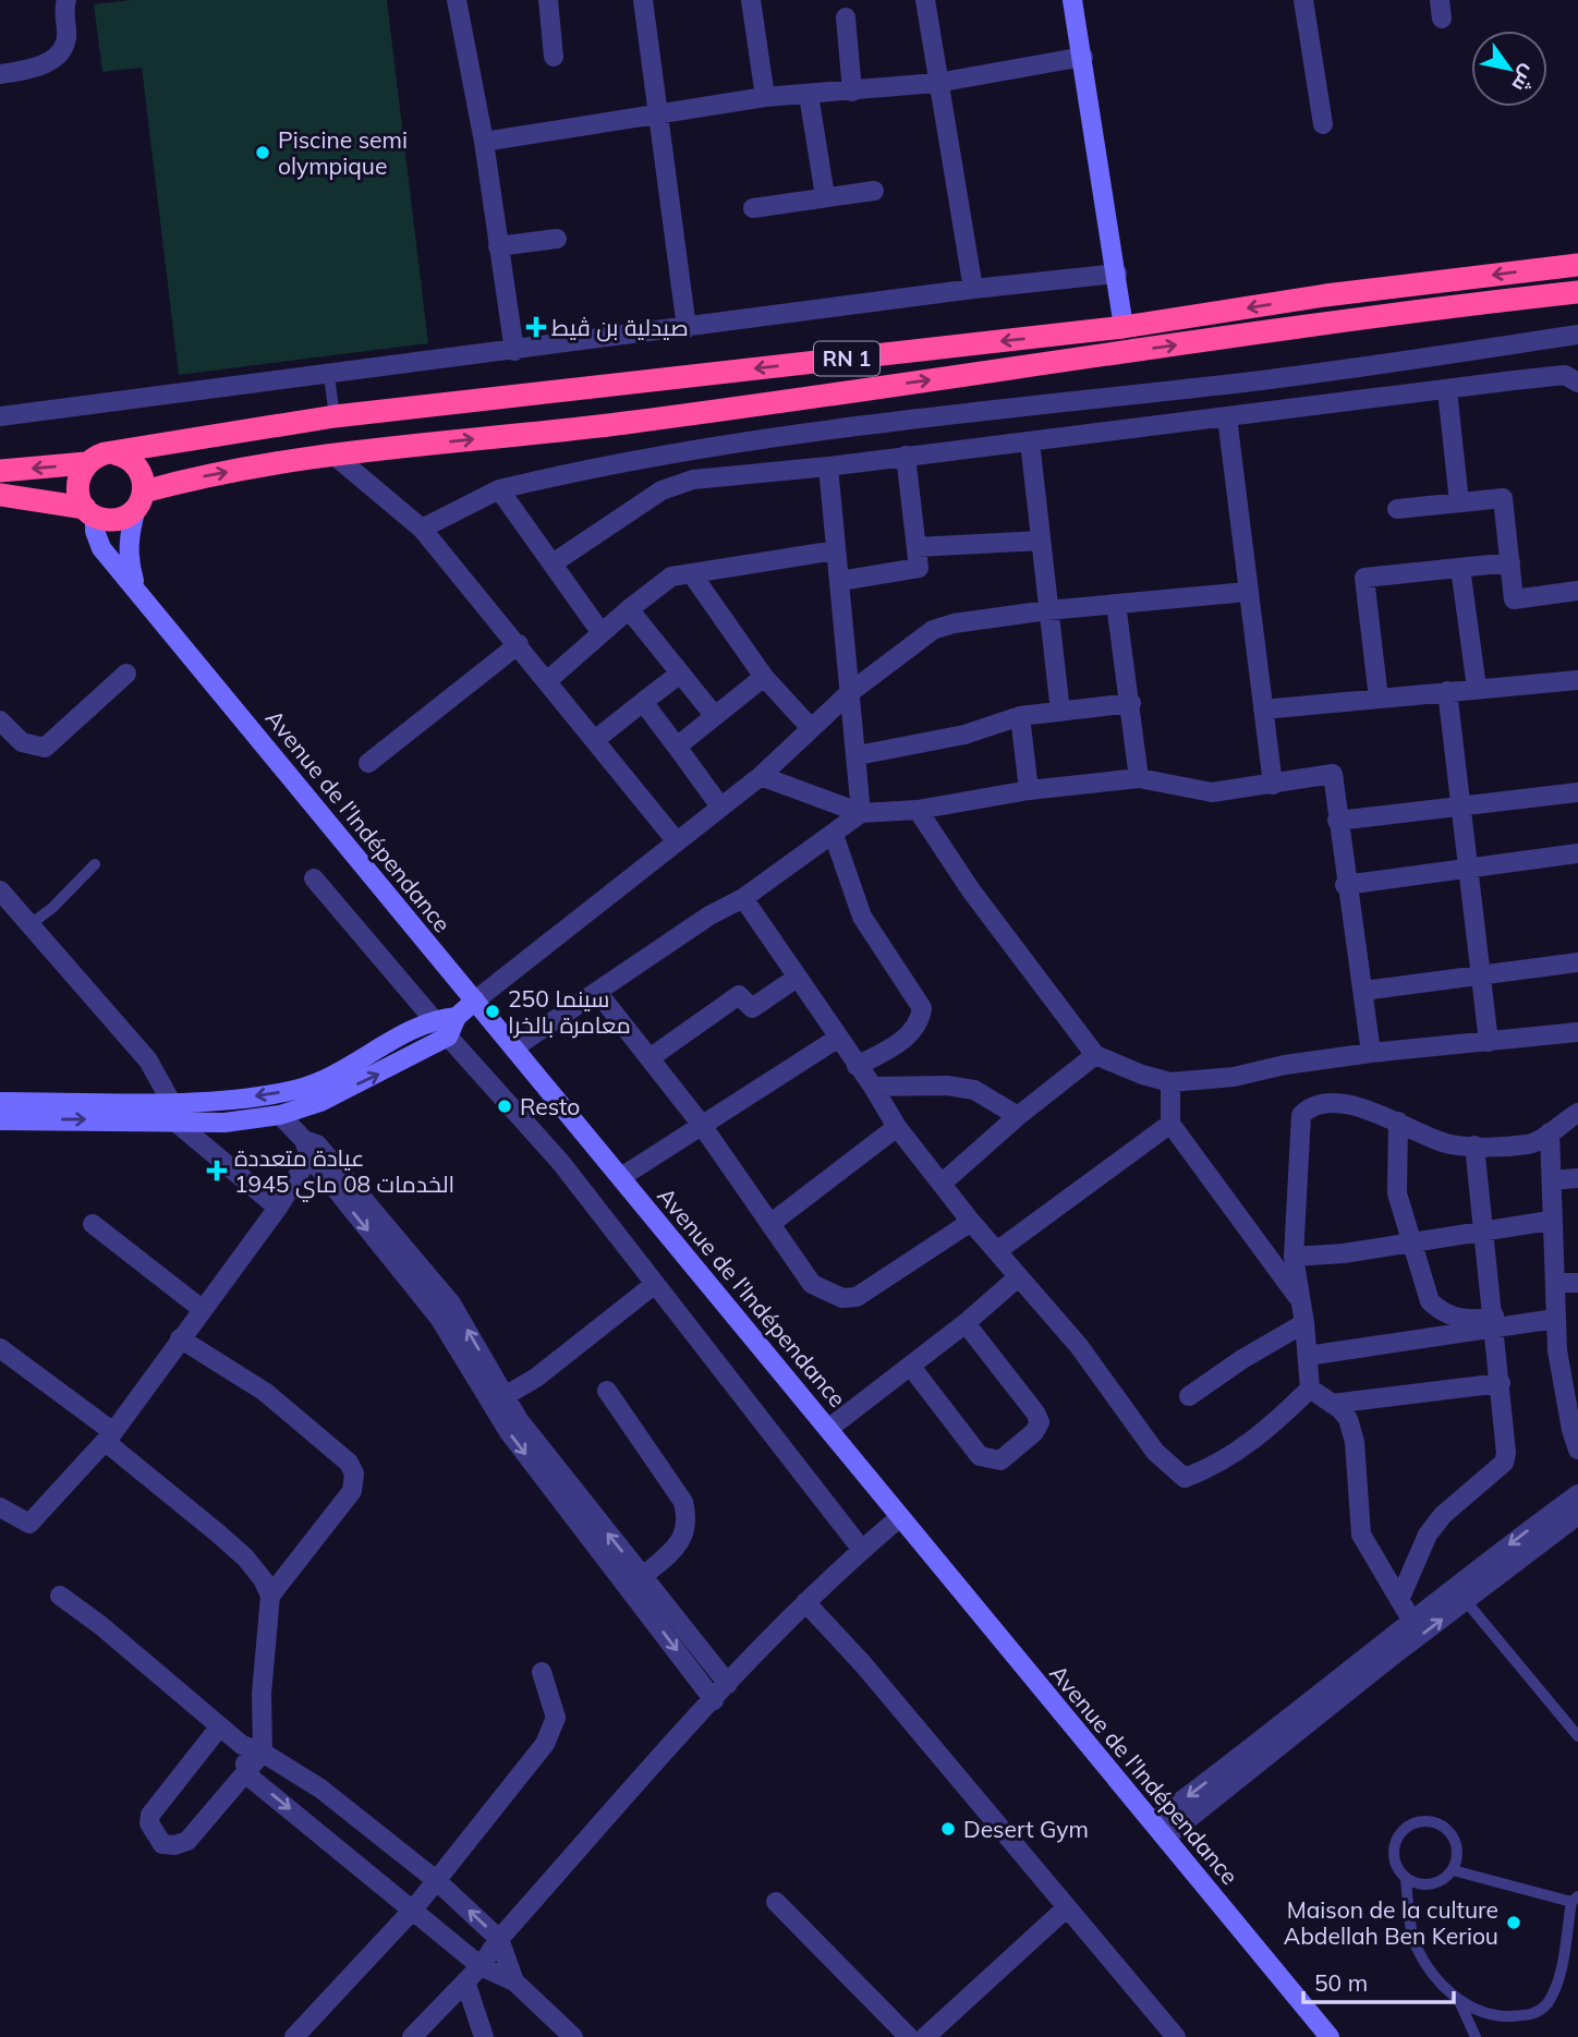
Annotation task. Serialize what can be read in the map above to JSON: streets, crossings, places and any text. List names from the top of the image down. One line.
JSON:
{"streets":{"highway":["RN 1"],"main road":["Avenue de l'Indépendance"]},"crossings":[["RN 1","Avenue de l'Indépendance"]],"places":{"other":["Piscine semi olympique","سينما 250 معامرة بالخرا","Resto","Desert Gym","Maison de la culture Abdellah Ben Keriou"],"health":["صيدلية بن ڤيط","عيادة متعددة الخدمات 08 ماي 1945"]},"scale_bar":"50 m","north":"bottom right"}
